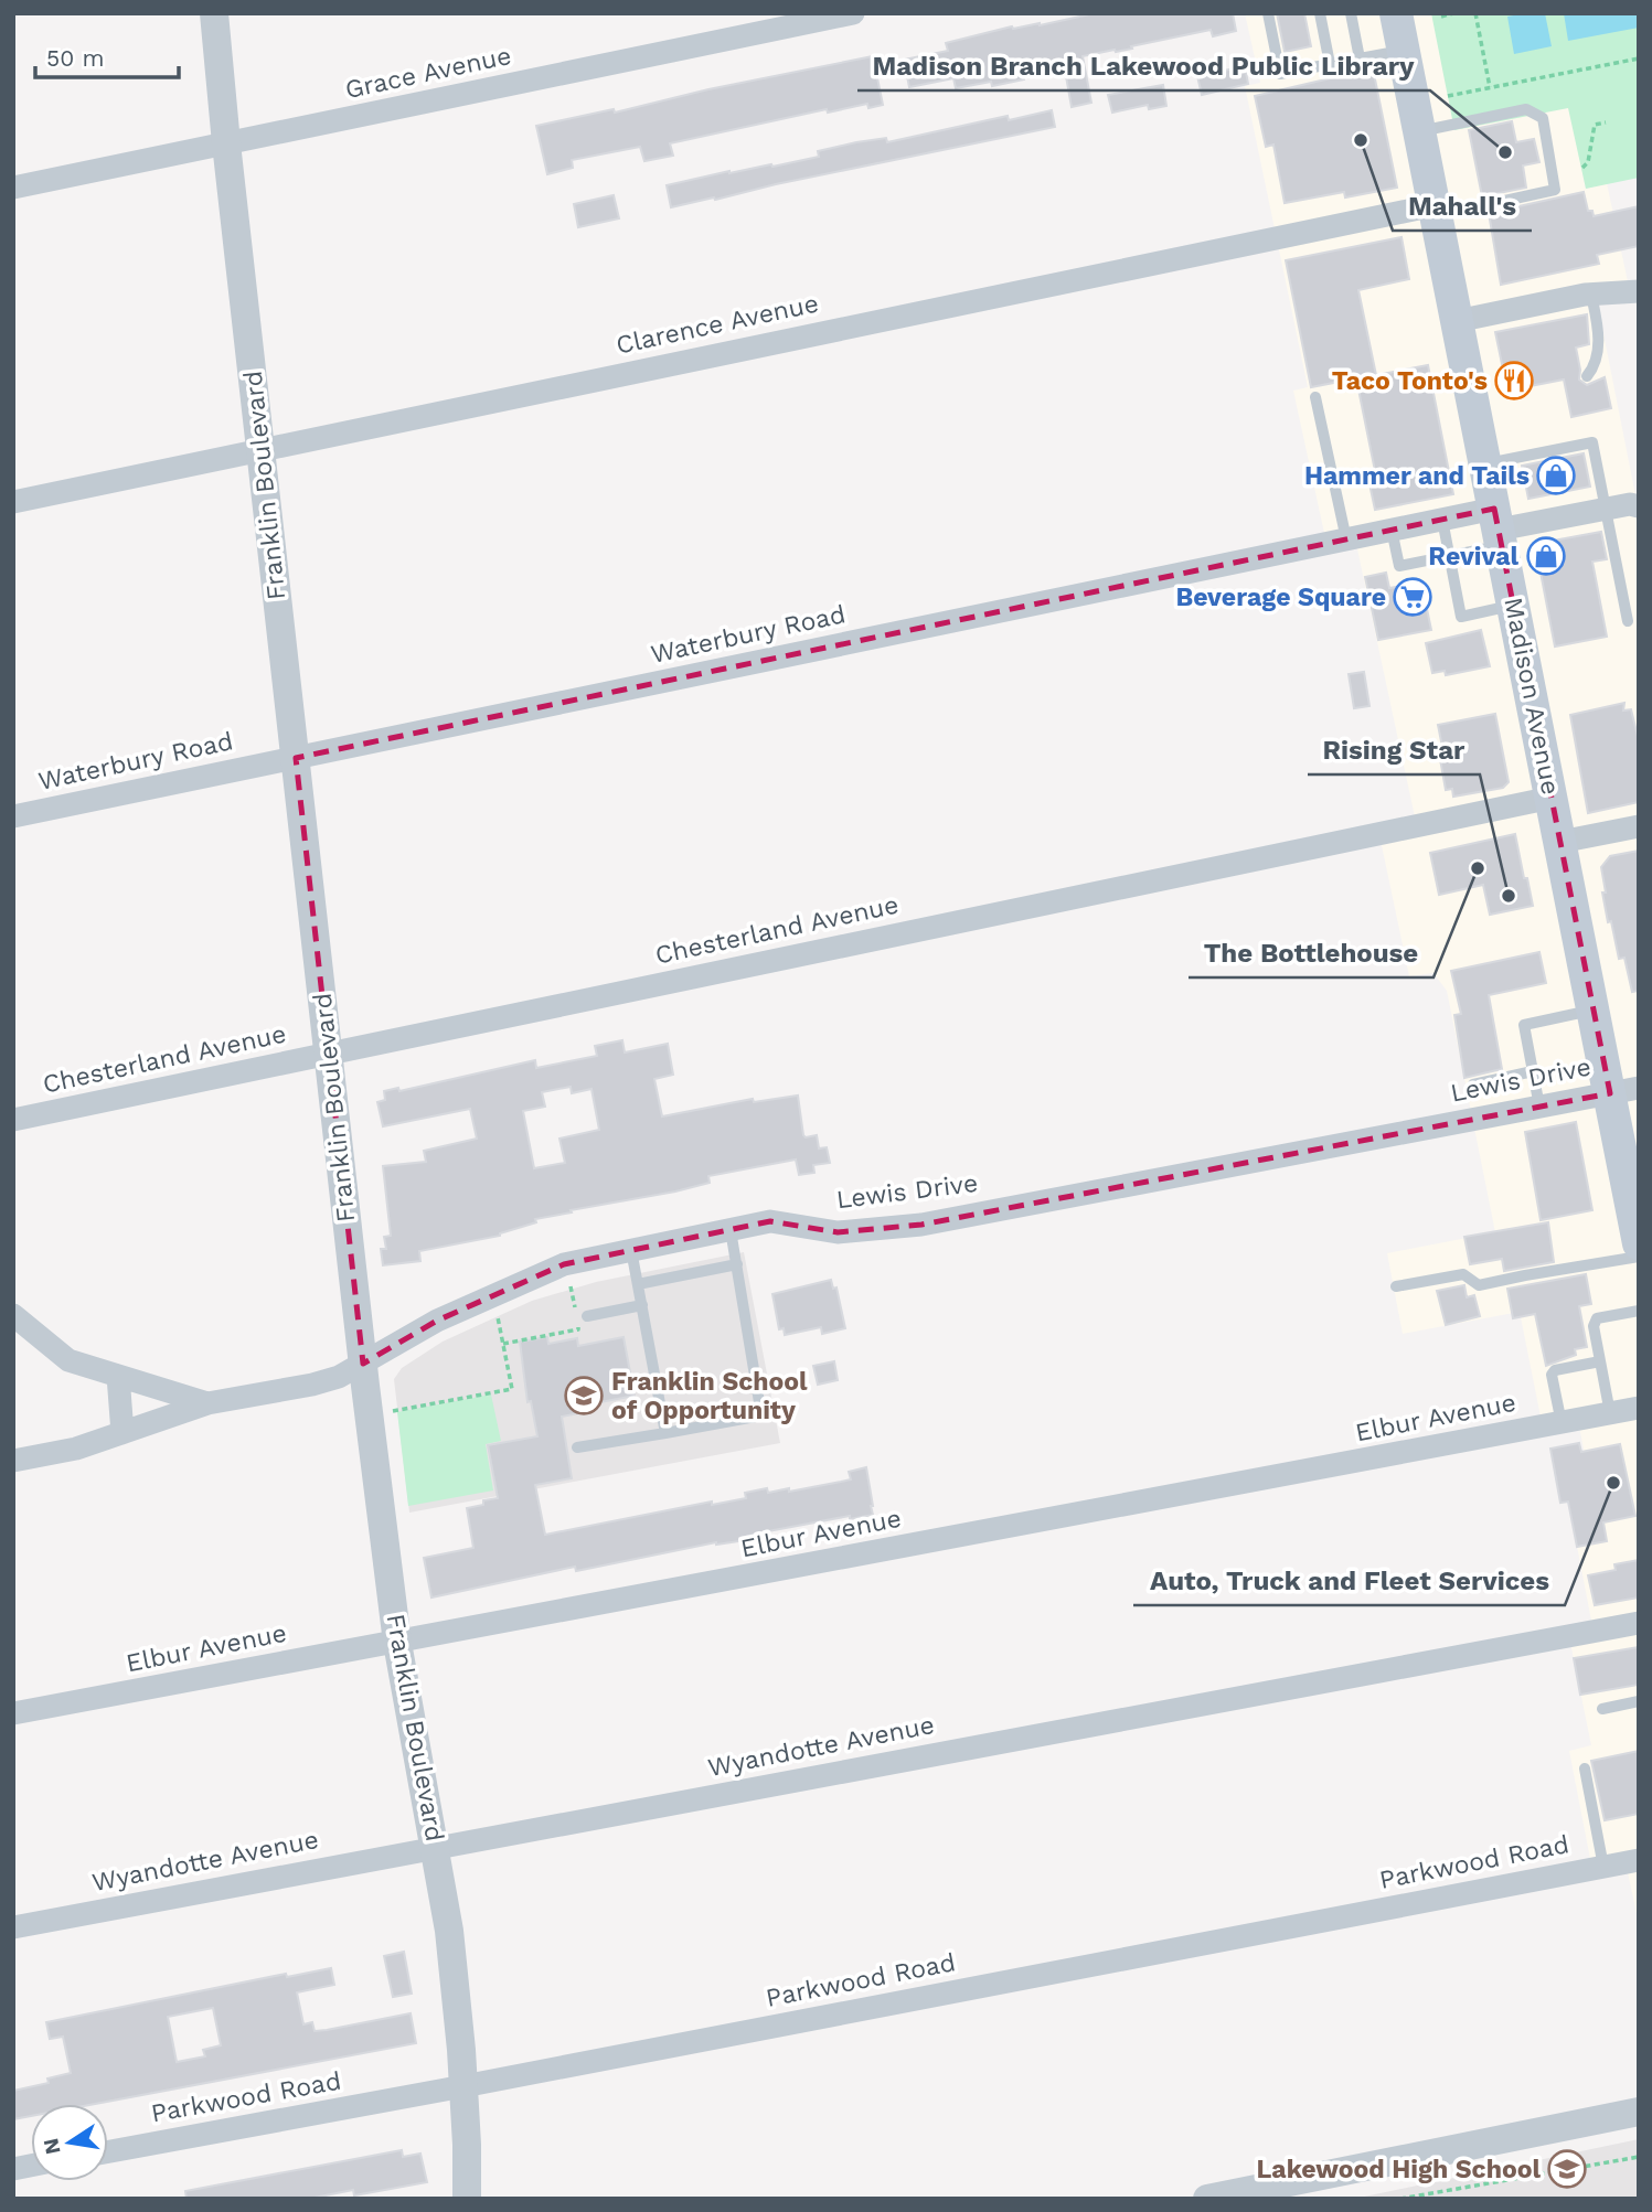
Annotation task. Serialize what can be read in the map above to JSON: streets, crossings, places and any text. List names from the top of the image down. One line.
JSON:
{"streets":{"main road":["Madison Avenue"],"street":["Grace Avenue","Clarence Avenue","Franklin Boulevard","Waterbury Road","Chesterland Avenue","Lewis Drive","Elbur Avenue","Wyandotte Avenue","Parkwood Road"]},"crossings":[["Grace Avenue","Franklin Boulevard"],["Clarence Avenue","Franklin Boulevard"],["Clarence Avenue","Madison Avenue"],["Franklin Boulevard","Waterbury Road"],["Franklin Boulevard","Chesterland Avenue"],["Franklin Boulevard","Lewis Drive"],["Franklin Boulevard","Elbur Avenue"],["Franklin Boulevard","Wyandotte Avenue"],["Franklin Boulevard","Parkwood Road"],["Waterbury Road","Madison Avenue"],["Madison Avenue","Chesterland Avenue"],["Madison Avenue","Lewis Drive"]],"places":{"other":["Mahall's","Madison Branch Lakewood Public Library","The Bottlehouse","Rising Star","Auto, Truck and Fleet Services"],"restaurant":["Taco Tonto's"],"shop":["Hammer and Tails","Revival"],"supermarket":["Beverage Square"],"school or university":["Franklin School of Opportunity","Lakewood High School"]},"scale_bar":"50 m","north":"left"}
